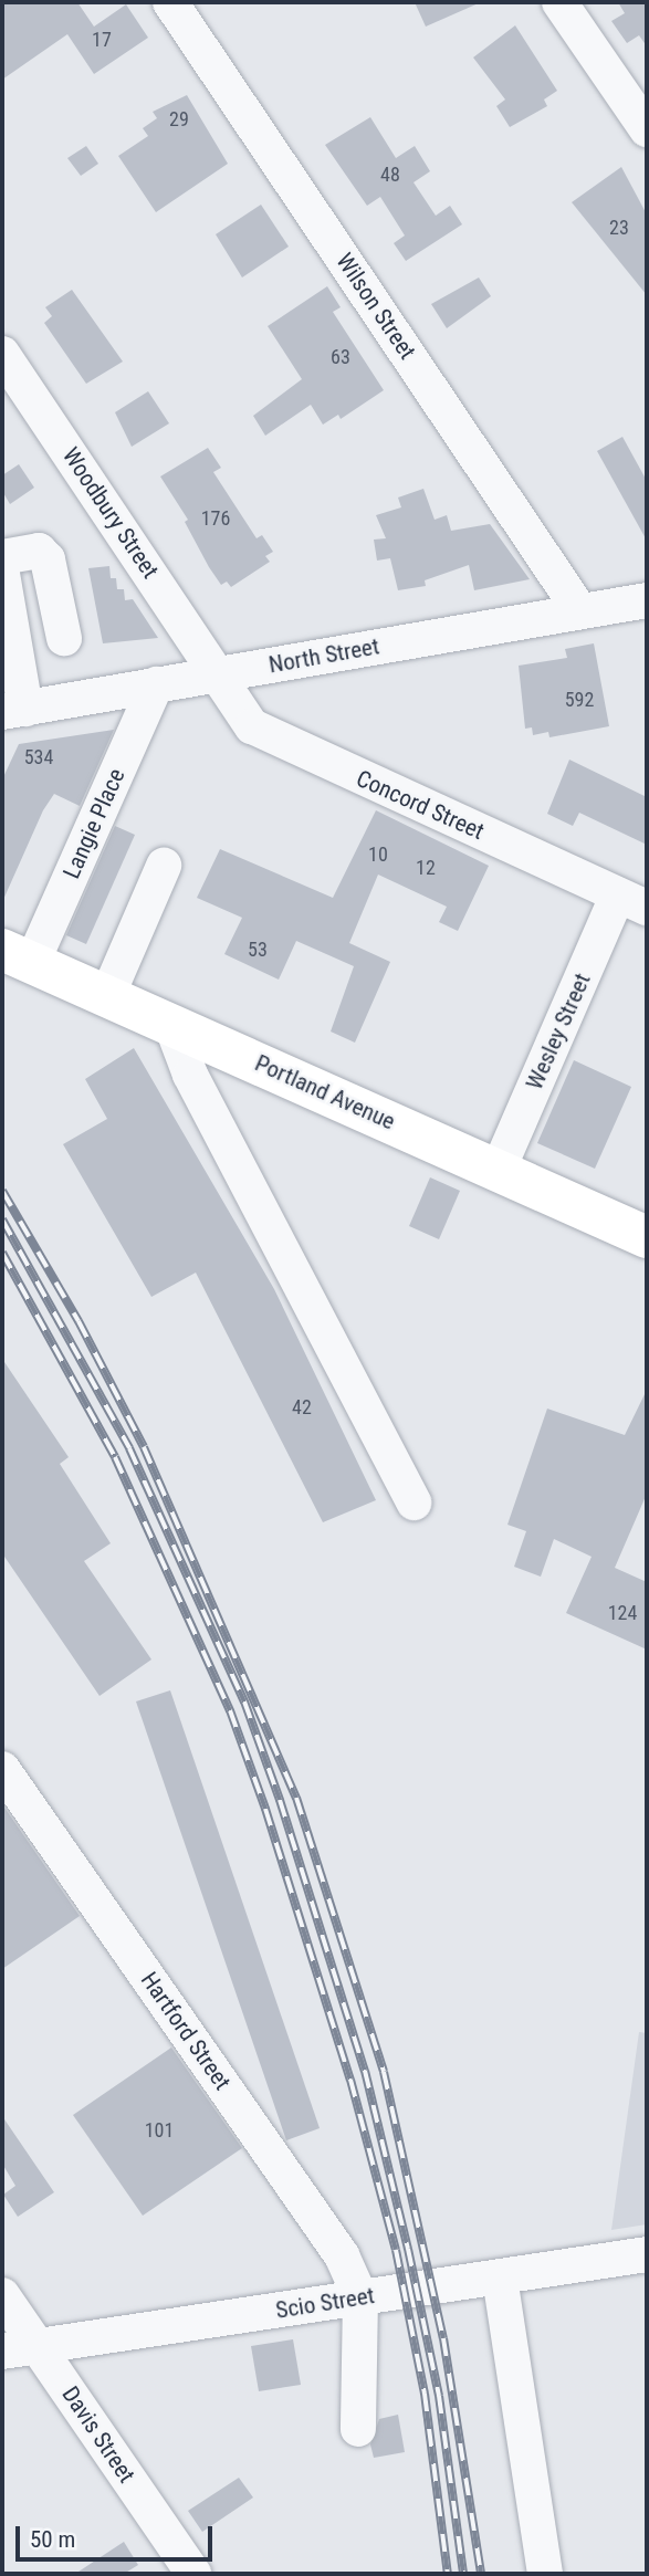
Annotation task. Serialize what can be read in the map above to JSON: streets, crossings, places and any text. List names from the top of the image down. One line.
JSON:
{"streets":{"main road":["Portland Avenue"],"street":["Wilson Street","Woodbury Street","North Street","Concord Street","Langie Place","Wesley Street","Hartford Street","Scio Street","Davis Street"]},"crossings":[["Wilson Street","North Street"],["Woodbury Street","North Street"],["Woodbury Street","Concord Street"],["North Street","Concord Street"],["North Street","Langie Place"],["Concord Street","Wesley Street"],["Langie Place","Portland Avenue"],["Wesley Street","Portland Avenue"],["Hartford Street","Scio Street"],["Scio Street","Davis Street"]],"house_numbers":["17","29","48","23","63","176","592","534","10","12","53","42","124","101"],"scale_bar":"50 m"}
